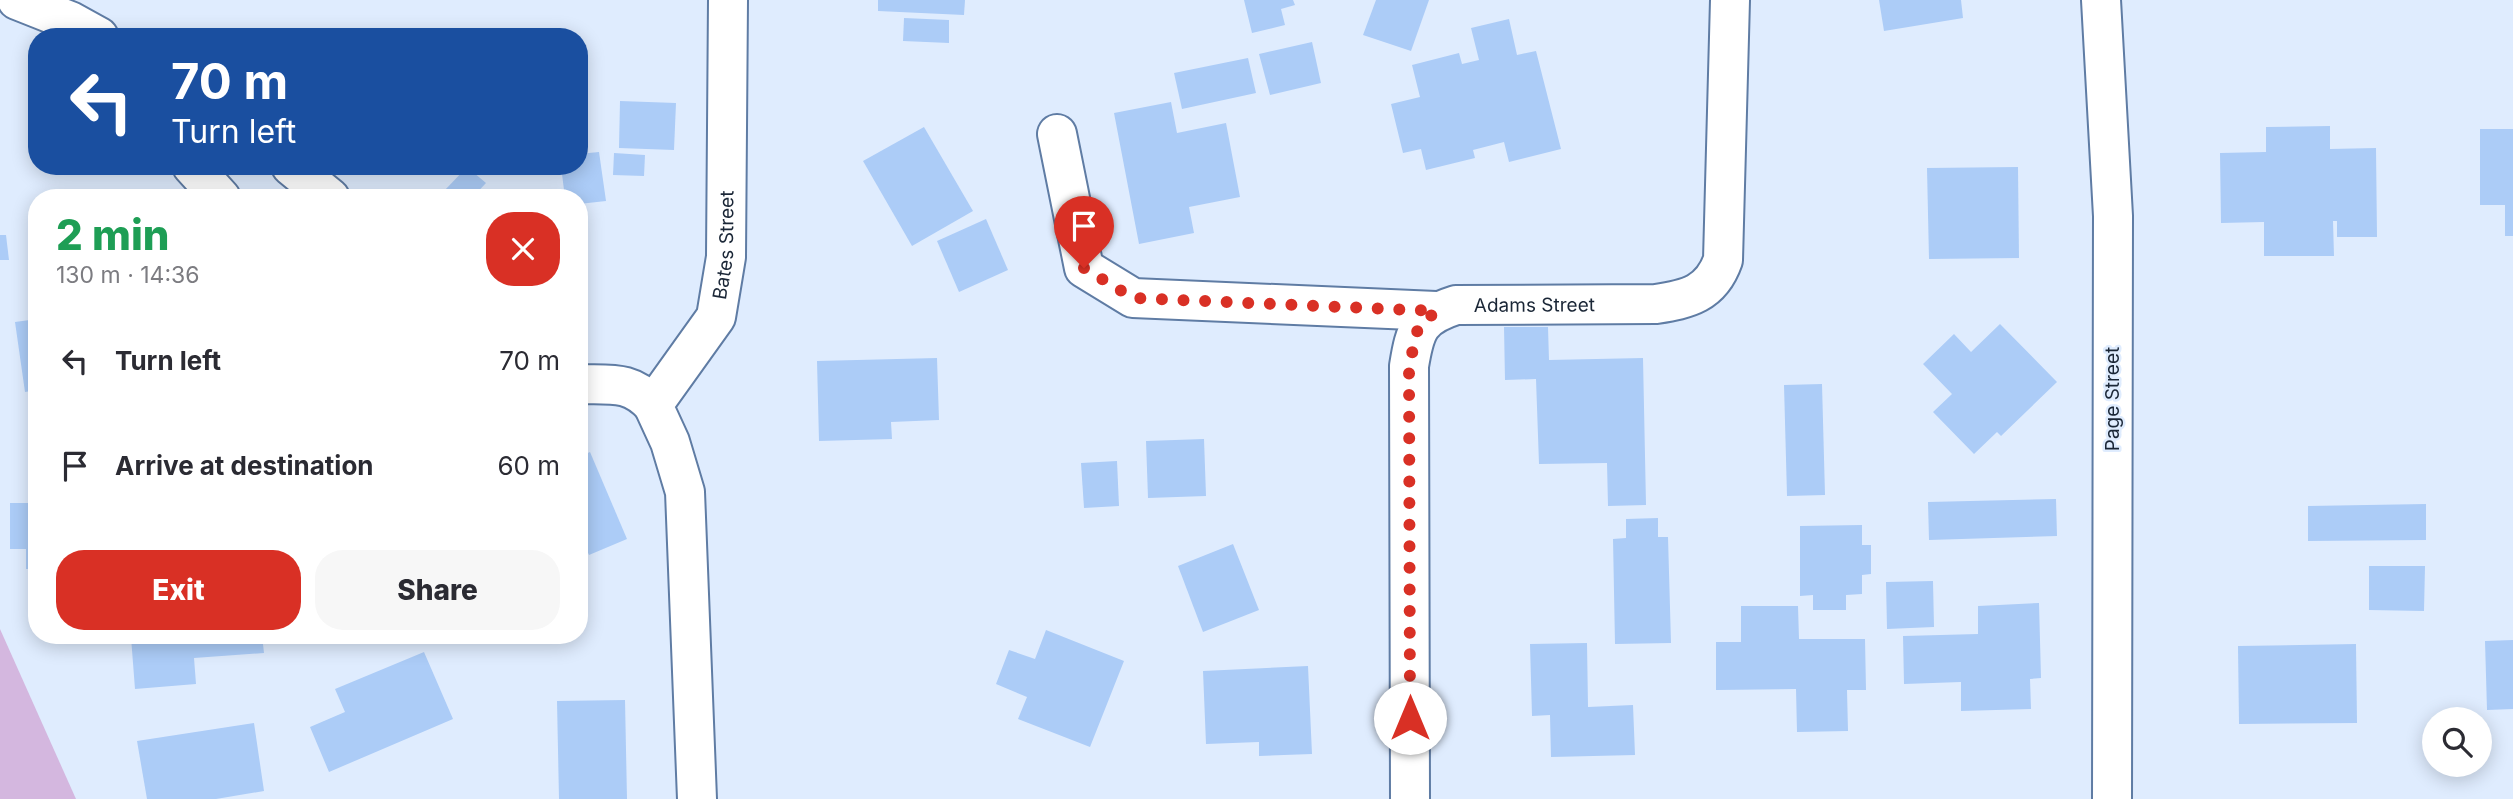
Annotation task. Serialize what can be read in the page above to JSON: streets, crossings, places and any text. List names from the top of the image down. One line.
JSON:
{"streets":{"street":["Bates Street","Adams Street","Page Street"]},"page":{"turn":["70 m","Turn left"],"heading":["2 min","130 m · 14:36"],"list":[{"name":"Turn left","value":"70 m"},{"name":"Arrive at destination","value":"60 m"}],"buttons":["Exit","Share"]}}
